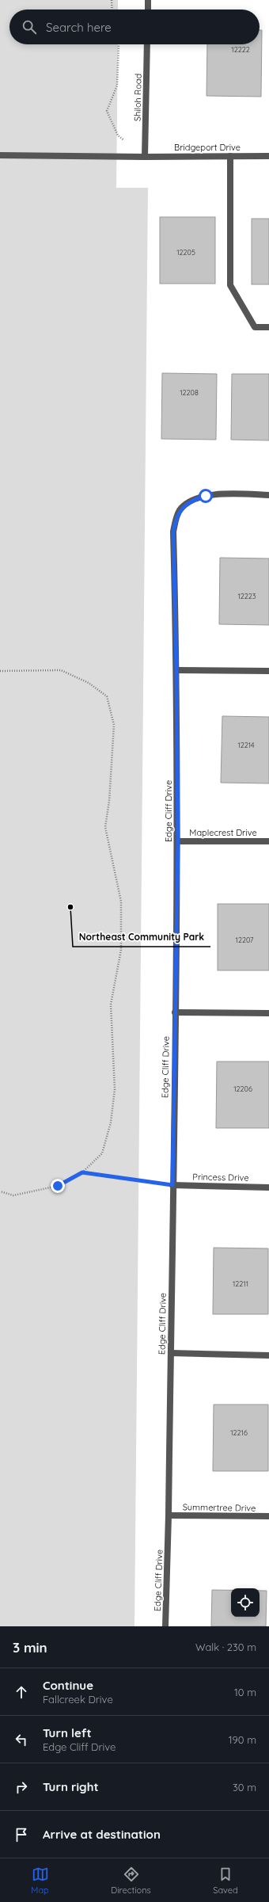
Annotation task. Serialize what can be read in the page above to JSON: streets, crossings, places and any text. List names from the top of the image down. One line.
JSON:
{"streets":{"street":["Shiloh Road","Bridgeport Drive","Edge Cliff Drive","Maplecrest Drive","Princess Drive","Summertree Drive"]},"crossings":[["Shiloh Road","Bridgeport Drive"],["Edge Cliff Drive","Maplecrest Drive"],["Edge Cliff Drive","Princess Drive"],["Edge Cliff Drive","Summertree Drive"]],"places":["Northeast Community Park"],"house_numbers":["12222","12205","12208","12223","12214","12207","12206","12211","12216"],"page":{"search":"Search here","heading":["3 min","Walk · 230 m"],"list":[["Continue","Fallcreek Drive","10 m"],["Turn left","Edge Cliff Drive","190 m"],["Turn right","30 m"],"Arrive at destination"],"nav":["Map","Directions","Saved"]}}
